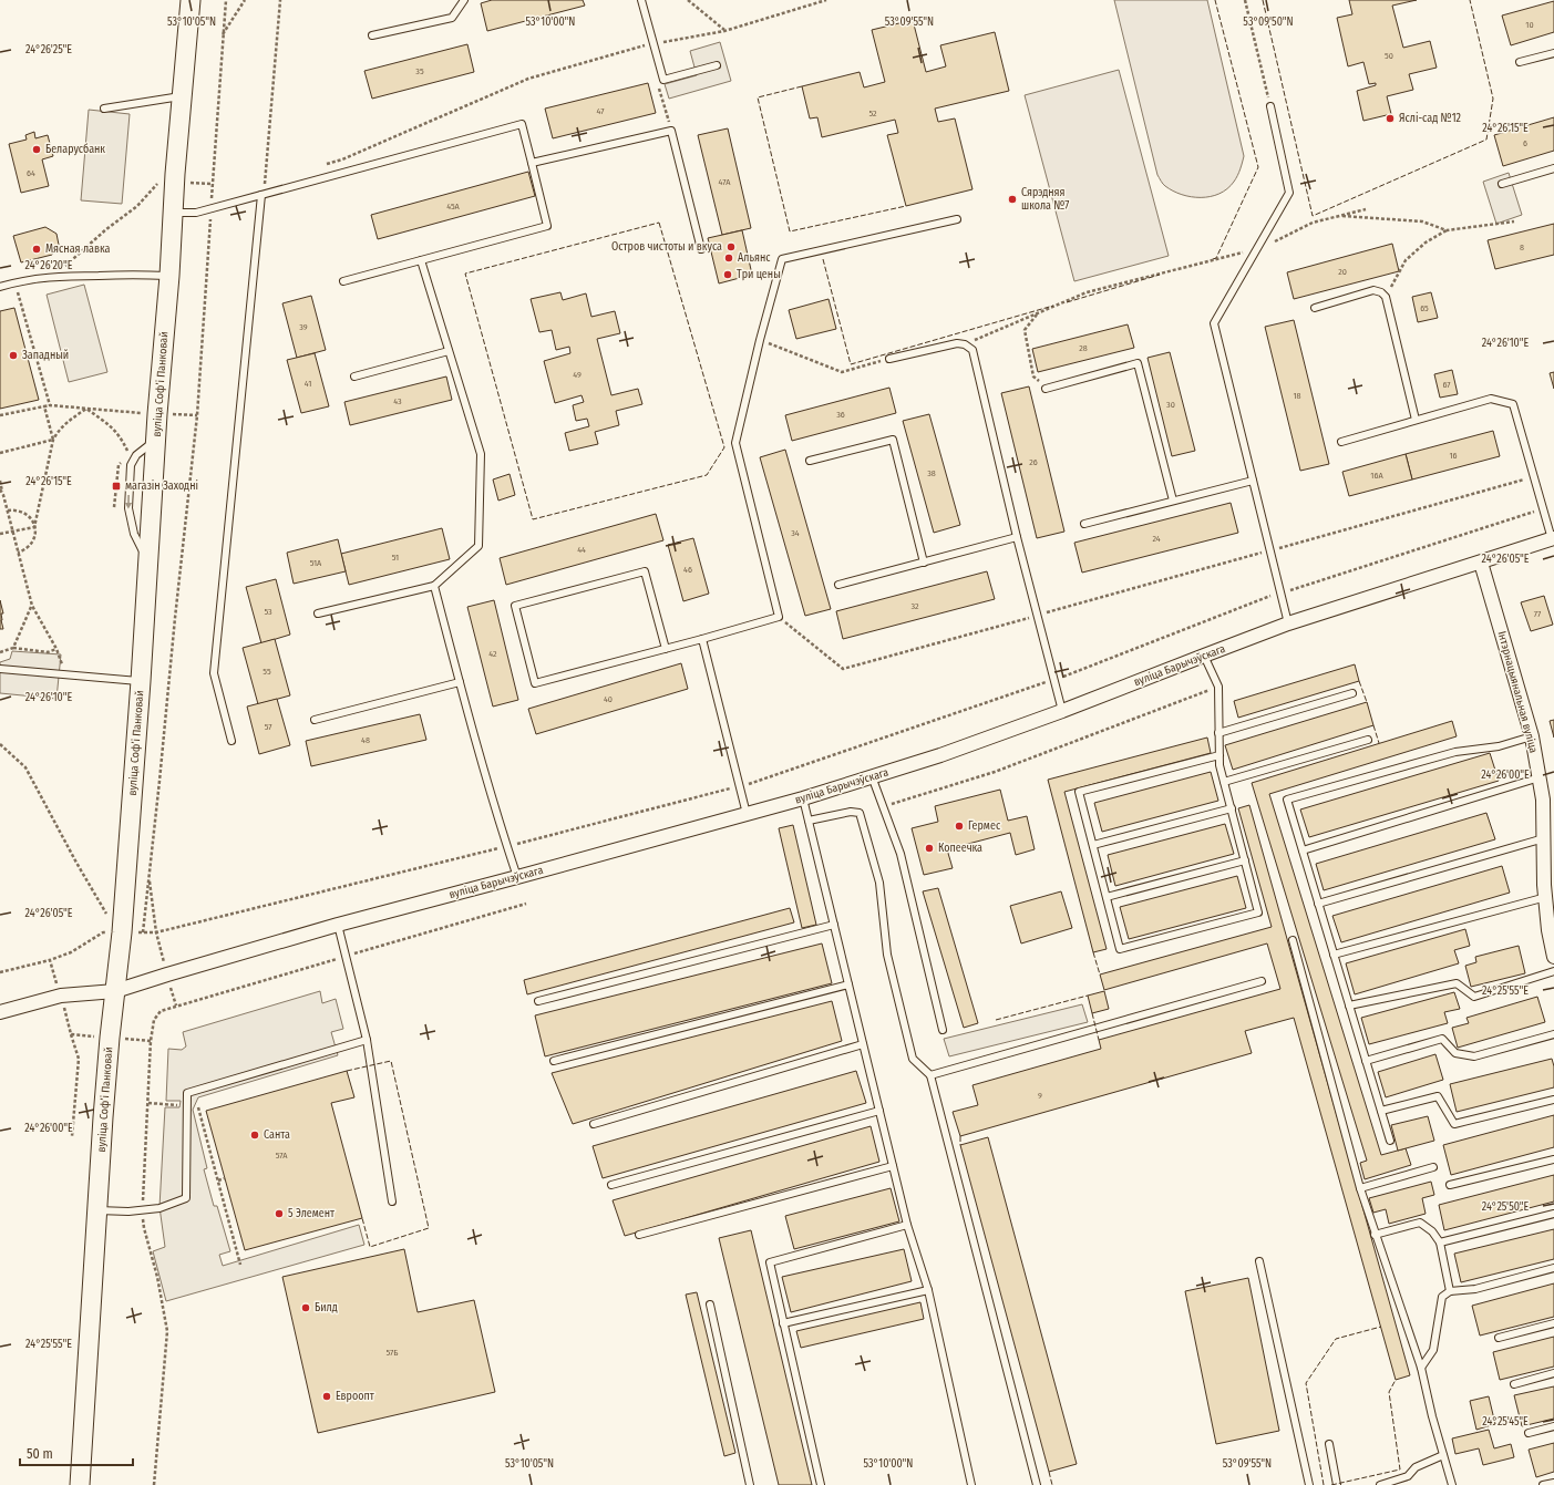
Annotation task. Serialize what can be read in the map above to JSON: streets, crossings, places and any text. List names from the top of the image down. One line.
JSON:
{"streets":{"main road":["вуліца Софʼі Панковай"],"street":["вуліца Барычэўскага","Інтэрнацыянальная вуліца"]},"crossings":[["вуліца Софʼі Панковай","вуліца Барычэўскага"],["вуліца Барычэўскага","Інтэрнацыянальная вуліца"]],"places":{"other":["Яслі-сад №12","Беларусбанк","Сярэдняя школа №7","Остров чистоты и вкуса","Мясная лавка","Альянс","Три цены","Западный","Гермес","Копеечка","Санта","5 Элемент","Билд","Евроопт"],"transit":["магазін Заходні"]},"house_numbers":["10","50","35","47","52","6","64","47А","45А","8","20","65","39","28","49","41","67","18","43","30","36","16","26","38","16А","34","24","44","51","51А","46","32","53","77","42","55","40","57","48","9","57А","57Б"],"scale_bar":"50 m","coordinates":["53°10'05\"N","53°10'00\"N","53°09'55\"N","53°09'50\"N","24°26'25\"E","24°26'15\"E","24°26'20\"E","24°26'10\"E","24°26'05\"E","24°26'00\"E","24°25'55\"E","24°25'50\"E","24°25'45\"E"]}
